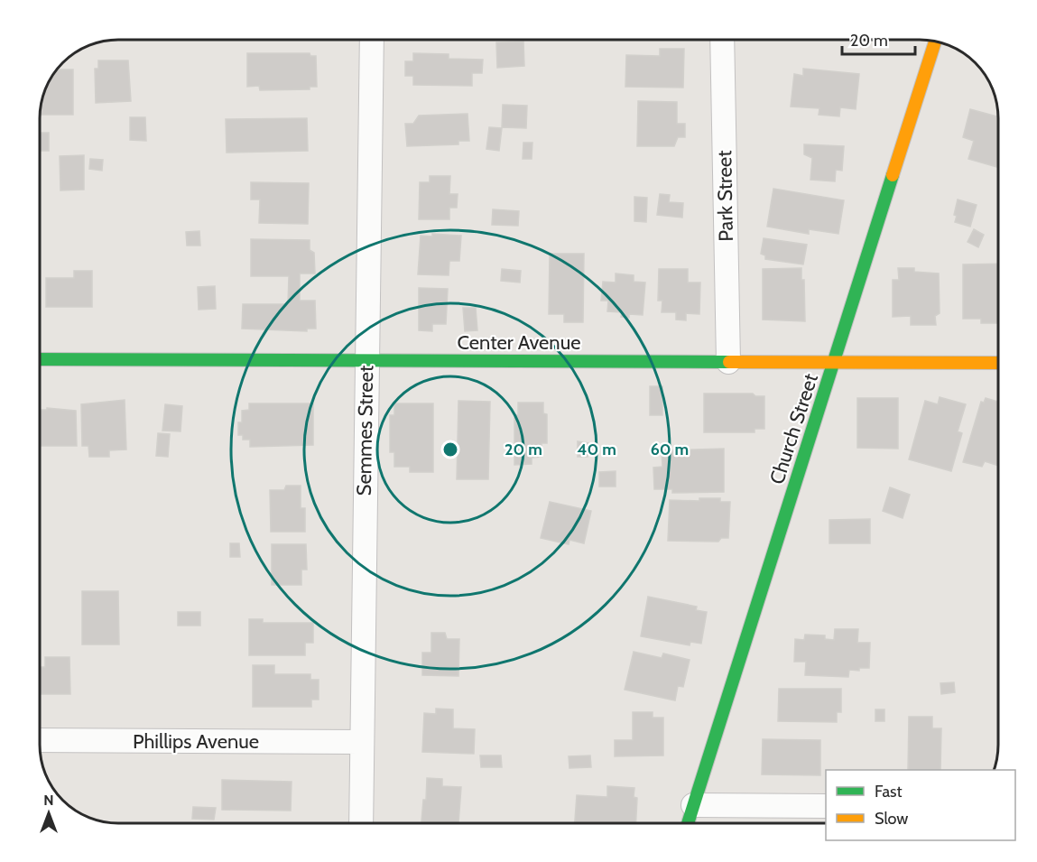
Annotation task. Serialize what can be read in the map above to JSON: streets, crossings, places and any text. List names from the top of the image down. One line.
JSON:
{"streets":{"street":["Park Street","Center Avenue","Church Street","Semmes Street","Phillips Avenue"]},"crossings":[["Park Street","Center Avenue"],["Center Avenue","Church Street"],["Center Avenue","Semmes Street"],["Semmes Street","Phillips Avenue"]],"legend":["Fast","Slow"],"scale_bar":"20 m","north":"top","rings":["20 m","40 m","60 m"]}
